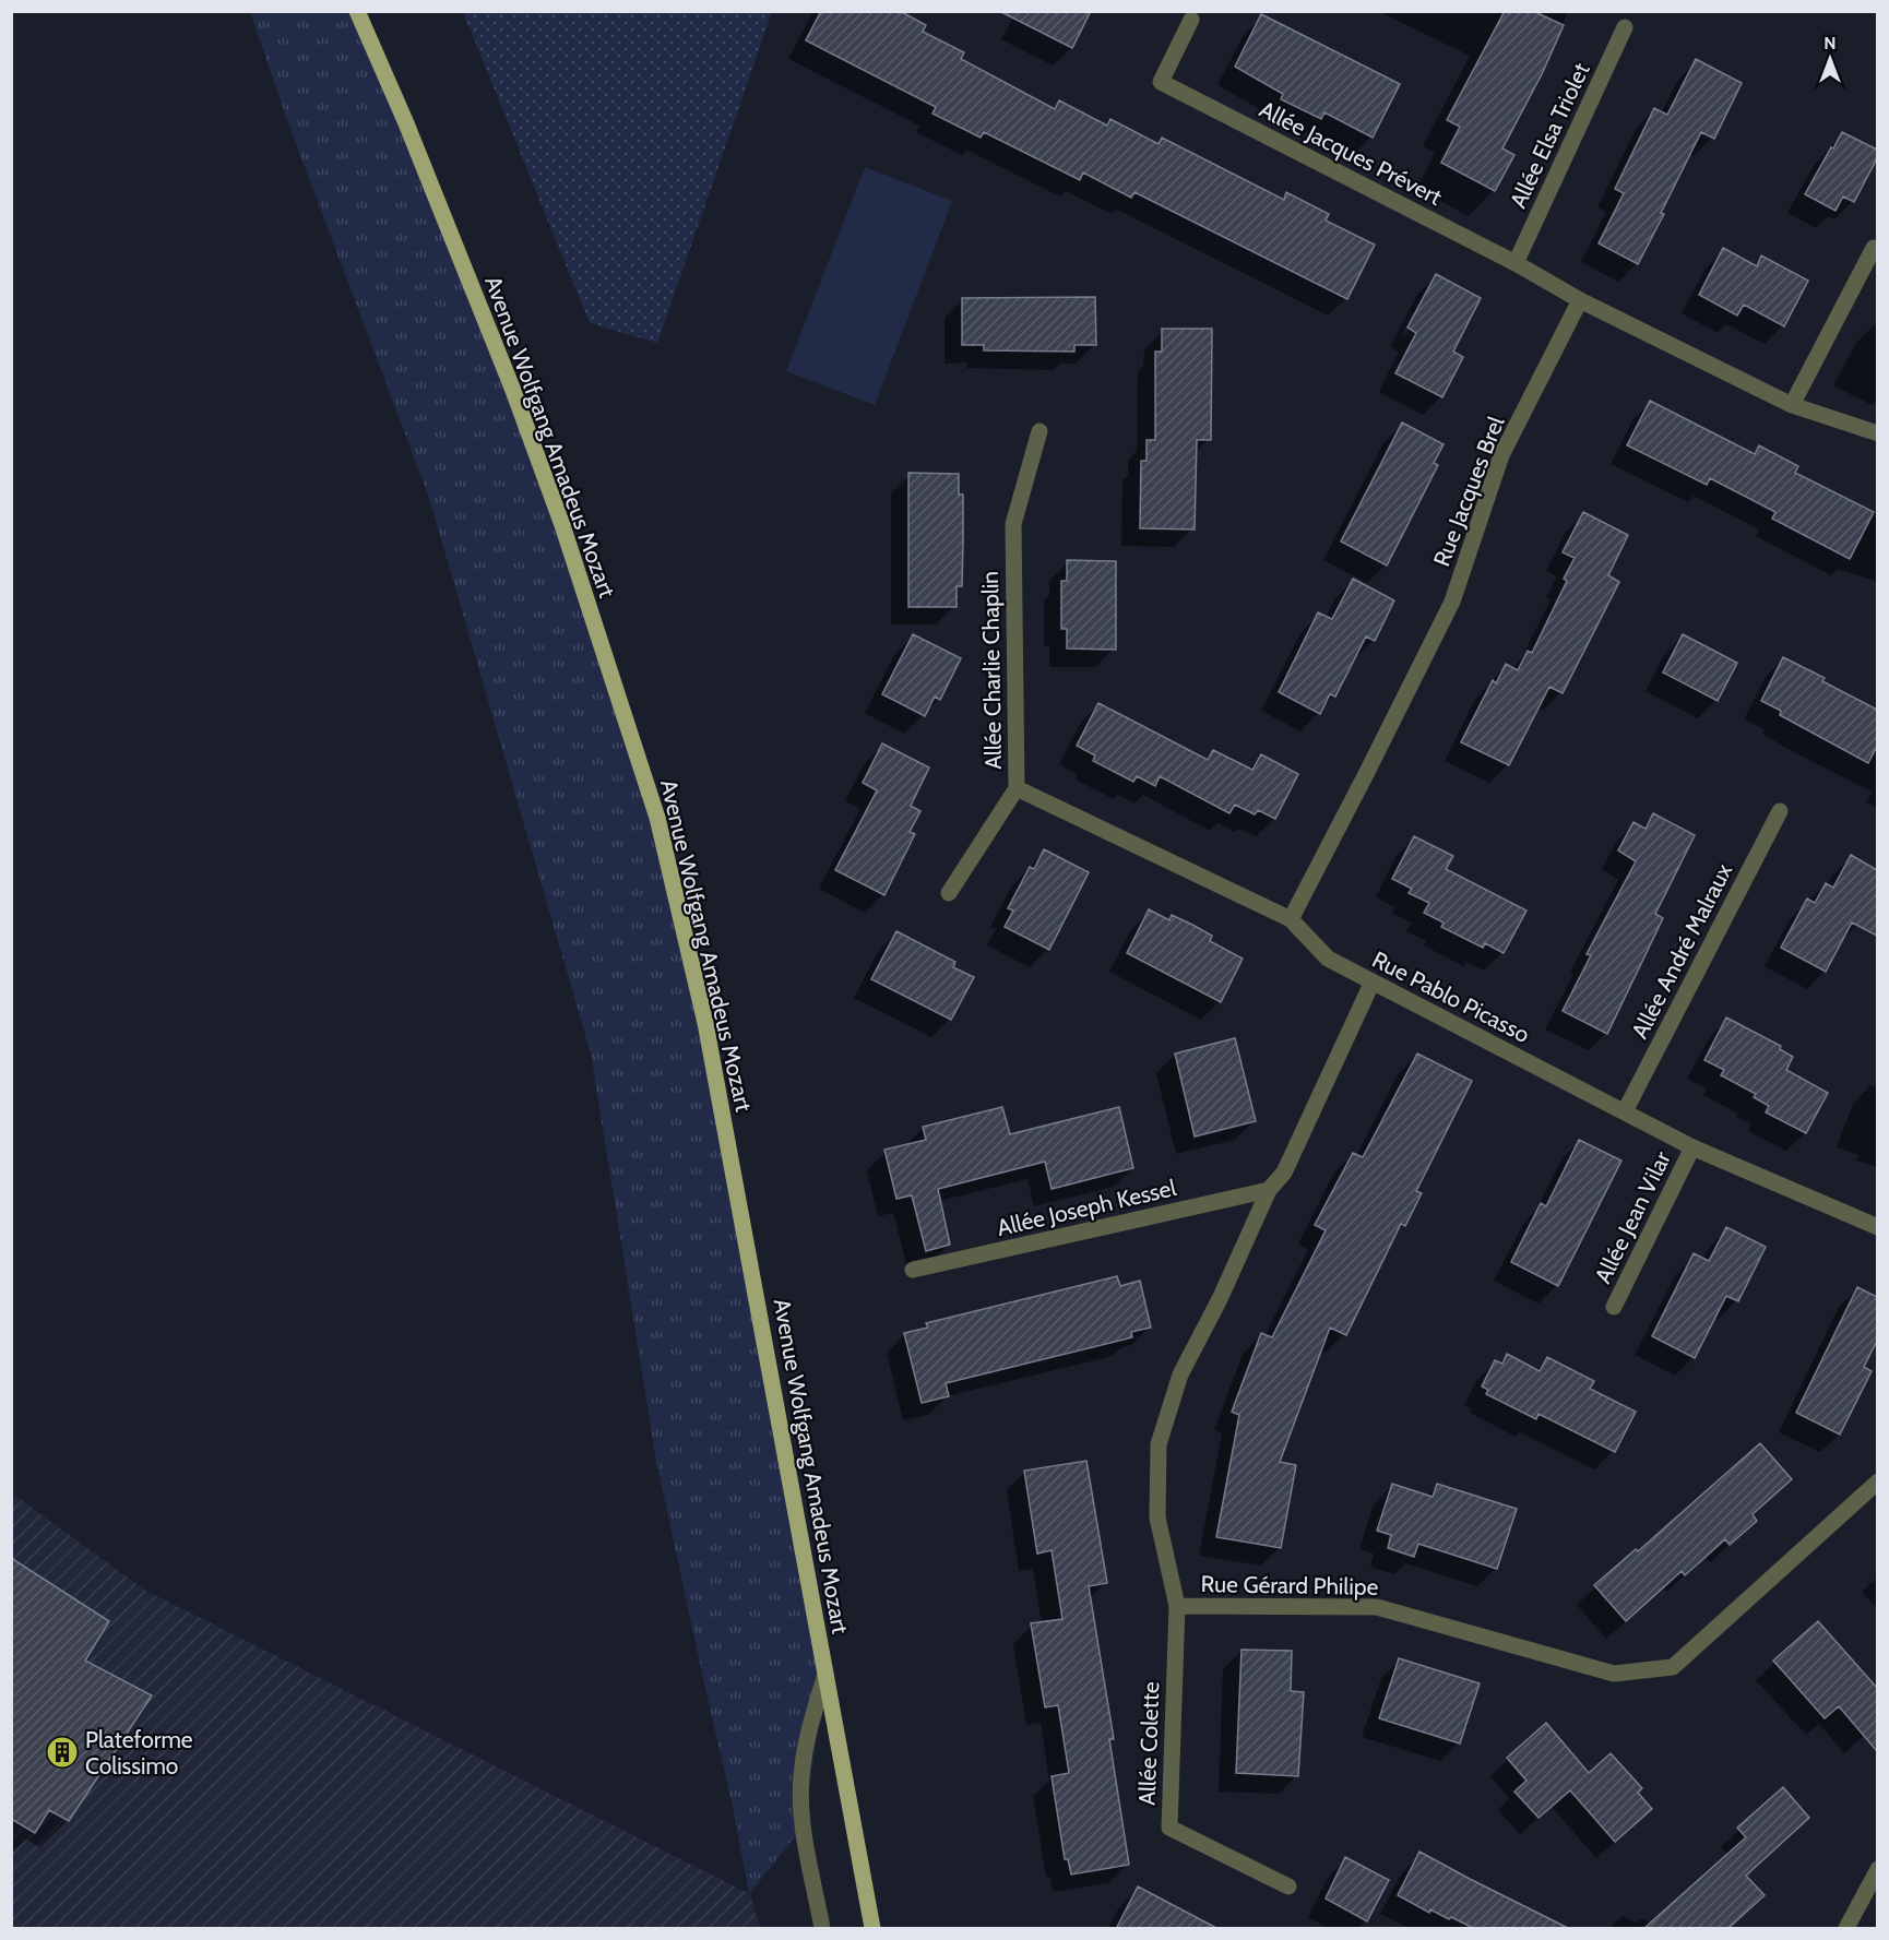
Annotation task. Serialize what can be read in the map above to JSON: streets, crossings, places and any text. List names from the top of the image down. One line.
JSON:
{"streets":{"main road":["Avenue Wolfgang Amadeus Mozart"],"street":["Allée Elsa Triolet","Allée Jacques Prévert","Rue Jacques Brel","Allée Charlie Chaplin","Allée André Malraux","Rue Pablo Picasso","Allée Joseph Kessel","Allée Jean Vilar","Rue Gérard Philipe","Allée Colette"]},"crossings":[["Allée Elsa Triolet","Allée Jacques Prévert"],["Allée Jacques Prévert","Rue Jacques Brel"],["Rue Jacques Brel","Rue Pablo Picasso"],["Allée Charlie Chaplin","Rue Pablo Picasso"],["Allée André Malraux","Rue Pablo Picasso"],["Rue Pablo Picasso","Allée Jean Vilar"],["Rue Pablo Picasso","Rue Gérard Philipe"],["Allée Joseph Kessel","Rue Gérard Philipe"],["Rue Gérard Philipe","Allée Colette"]],"places":{"building":["Plateforme Colissimo"]},"north":"top"}
